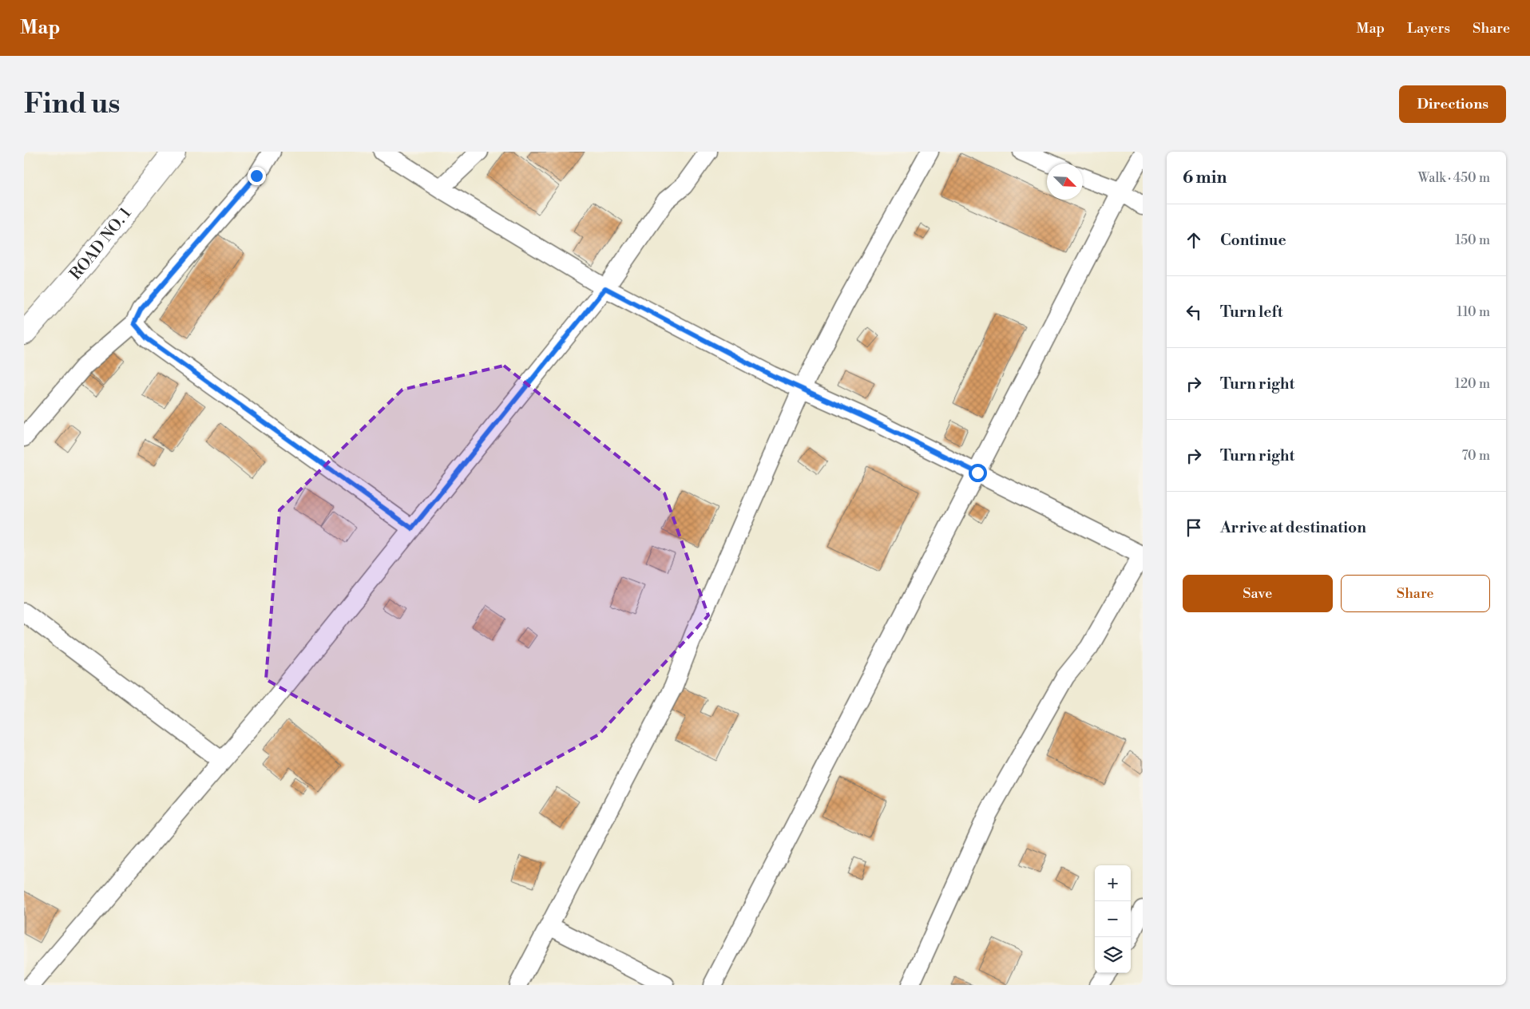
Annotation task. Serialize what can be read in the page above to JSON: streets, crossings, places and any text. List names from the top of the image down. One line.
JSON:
{"streets":{"highway":["ROAD NO. 1"]},"north":"bottom right","page":{"header":"Map","nav":["Map","Layers","Share"],"buttons":["Directions",["Save","Share"]],"title":"Find us","heading":["6 min","Walk · 450 m"],"list":[["Continue","150 m"],["Turn left","110 m"],["Turn right","120 m"],["Turn right","70 m"],"Arrive at destination"],"map_buttons":["+","−"]}}
